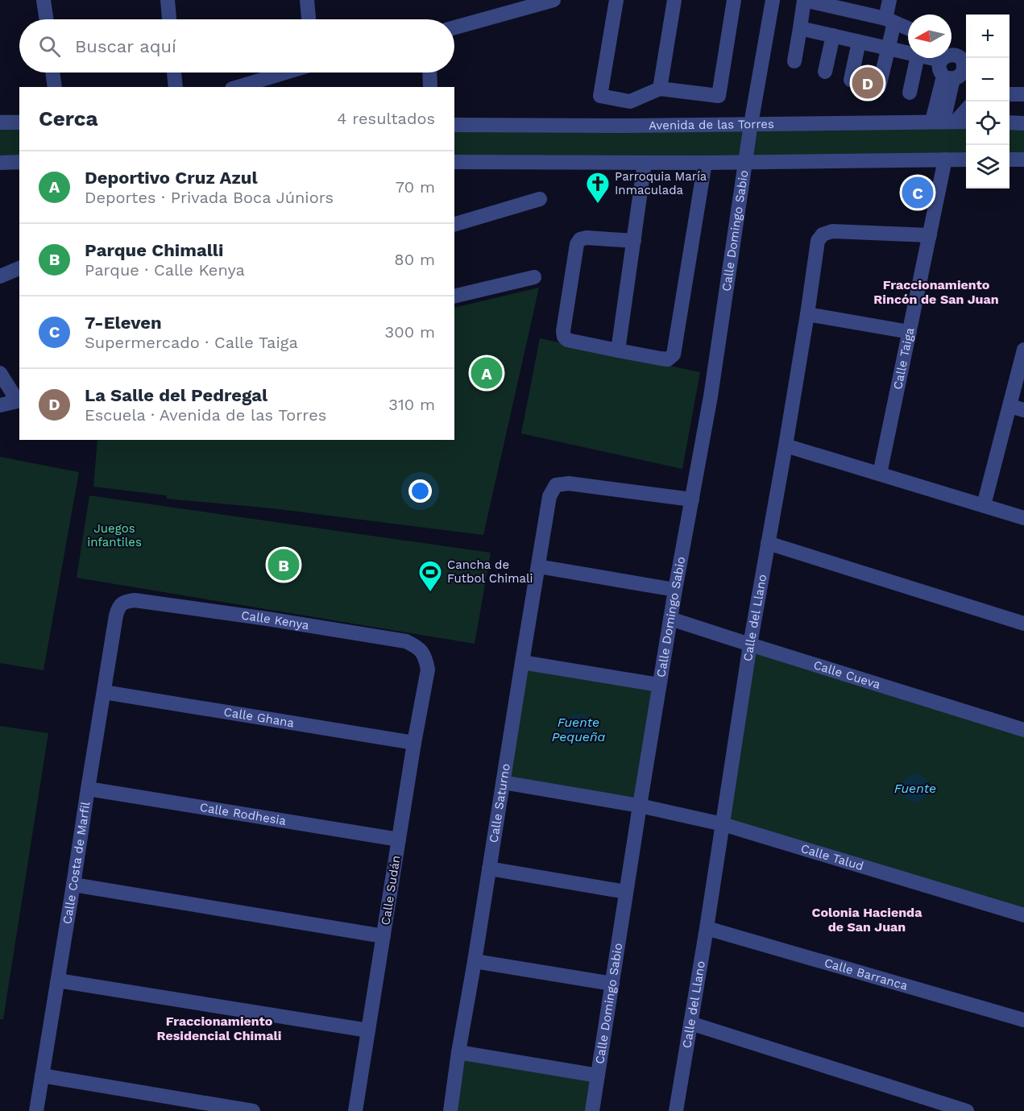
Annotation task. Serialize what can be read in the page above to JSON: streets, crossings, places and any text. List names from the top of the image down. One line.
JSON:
{"streets":{"street":["Avenida de las Torres","Calle Domingo Sabio","Calle Taiga","Calle del Llano","Calle Kenya","Calle Cueva","Calle Ghana","Calle Saturno","Calle Rodhesia","Calle Talud","Calle Costa de Marfil","Calle Sudán","Calle Barranca"]},"crossings":[["Avenida de las Torres","Calle Domingo Sabio"],["Calle Domingo Sabio","Calle Cueva"],["Calle Domingo Sabio","Calle Saturno"],["Calle Domingo Sabio","Calle Talud"],["Calle Taiga","Calle del Llano"],["Calle del Llano","Calle Cueva"],["Calle del Llano","Calle Talud"],["Calle del Llano","Calle Barranca"],["Calle Kenya","Calle Costa de Marfil"],["Calle Kenya","Calle Sudán"],["Calle Ghana","Calle Costa de Marfil"],["Calle Ghana","Calle Sudán"],["Calle Saturno","Calle Talud"],["Calle Rodhesia","Calle Costa de Marfil"],["Calle Rodhesia","Calle Sudán"]],"districts":["Fraccionamiento Rincón de San Juan","Colonia Hacienda de San Juan","Fraccionamiento Residencial Chimali"],"water":["Fuente Pequeña","Fuente"],"parks":["Juegos infantiles"],"places":{"church":["Parroquia María Inmaculada"],"sports":["Cancha de Futbol Chimali"]},"north":"left","page":{"map_buttons":["+","−"],"search":"Buscar aquí","pins":["D","C","A","B"],"heading":["Cerca","4 resultados"],"list":[{"mark":"A","name":"Deportivo Cruz Azul","note":"Deportes · Privada Boca Júniors","value":"70 m"},{"mark":"B","name":"Parque Chimalli","note":"Parque · Calle Kenya","value":"80 m"},{"mark":"C","name":"7-Eleven","note":"Supermercado · Calle Taiga","value":"300 m"},{"mark":"D","name":"La Salle del Pedregal","note":"Escuela · Avenida de las Torres","value":"310 m"}]}}
